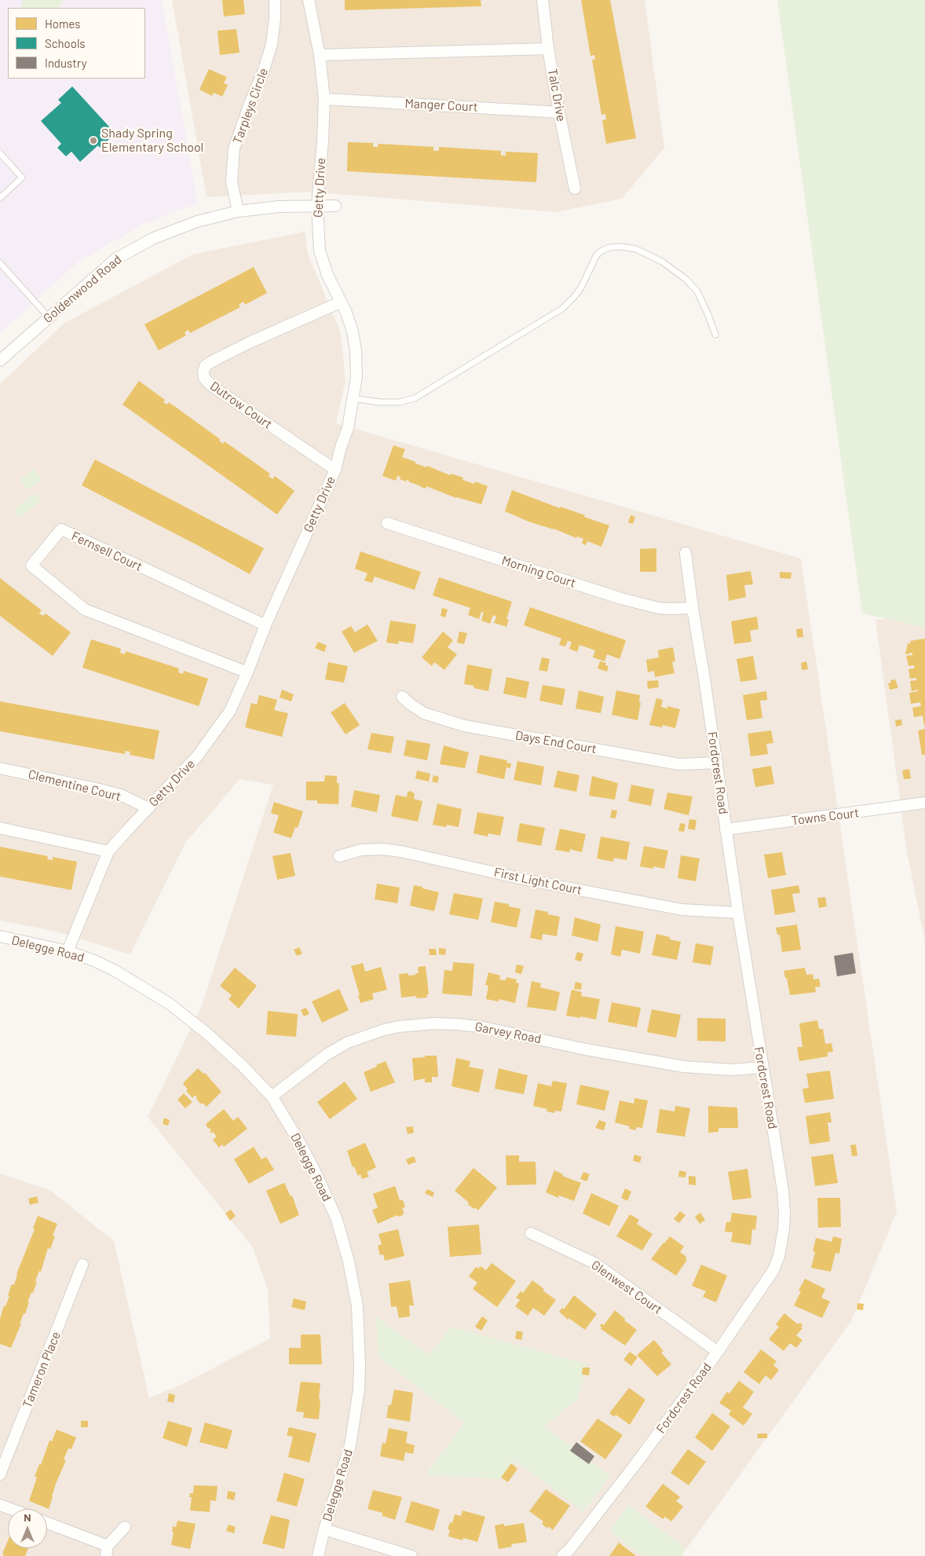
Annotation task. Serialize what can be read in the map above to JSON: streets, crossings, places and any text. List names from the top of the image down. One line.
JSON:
{"streets":{"street":["Talc Drive","Manger Court","Tarpleys Circle","Getty Drive","Goldenwood Road","Dutrow Court","Fernsell Court","Morning Court","Days End Court","Fordcrest Road","Clementine Court","Towns Court","First Light Court","Delegge Road","Garvey Road","Glenwest Court","Tameron Place"]},"crossings":[["Talc Drive","Manger Court"],["Manger Court","Getty Drive"],["Tarpleys Circle","Goldenwood Road"],["Getty Drive","Goldenwood Road"],["Getty Drive","Dutrow Court"],["Getty Drive","Fernsell Court"],["Getty Drive","Clementine Court"],["Getty Drive","Delegge Road"],["Morning Court","Fordcrest Road"],["Days End Court","Fordcrest Road"],["Fordcrest Road","Towns Court"],["Fordcrest Road","First Light Court"],["Fordcrest Road","Garvey Road"],["Fordcrest Road","Glenwest Court"],["Delegge Road","Garvey Road"]],"places":["Shady Spring Elementary School"],"legend":["Homes","Schools","Industry"],"north":"top"}
